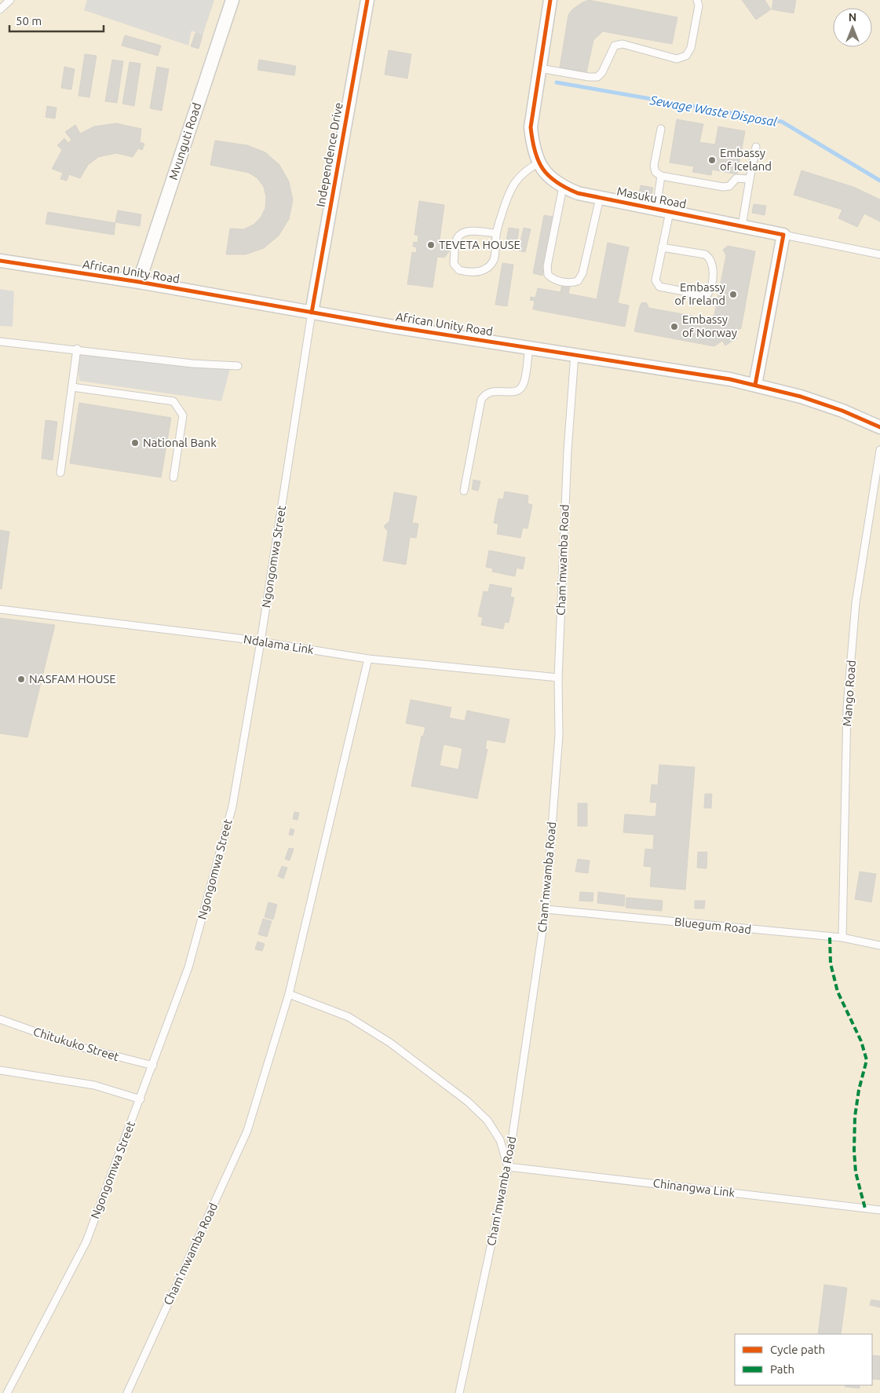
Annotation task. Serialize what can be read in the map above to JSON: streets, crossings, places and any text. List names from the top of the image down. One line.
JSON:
{"streets":{"street":["Mvunguti Road","Independence Drive","Masuku Road","African Unity Road"],"lane":["Ngongomwa Street","Cham'mwamba Road","Ndalama Link","Mango Road","Bluegum Road","Chitukuko Street","Chinangwa Link"]},"crossings":[["Mvunguti Road","African Unity Road"],["Independence Drive","African Unity Road"],["Independence Drive","Ngongomwa Street"],["African Unity Road","Ngongomwa Street"],["African Unity Road","Cham'mwamba Road"],["Ngongomwa Street","Ndalama Link"],["Ngongomwa Street","Chitukuko Street"],["Cham'mwamba Road","Ndalama Link"],["Cham'mwamba Road","Bluegum Road"],["Cham'mwamba Road","Chinangwa Link"],["Mango Road","Bluegum Road"]],"water":["Sewage Waste Disposal"],"places":["Embassy of Iceland","TEVETA HOUSE","Embassy of Ireland","Embassy of Norway","National Bank","NASFAM HOUSE"],"legend":["Cycle path","Path"],"scale_bar":"50 m","north":"top"}
